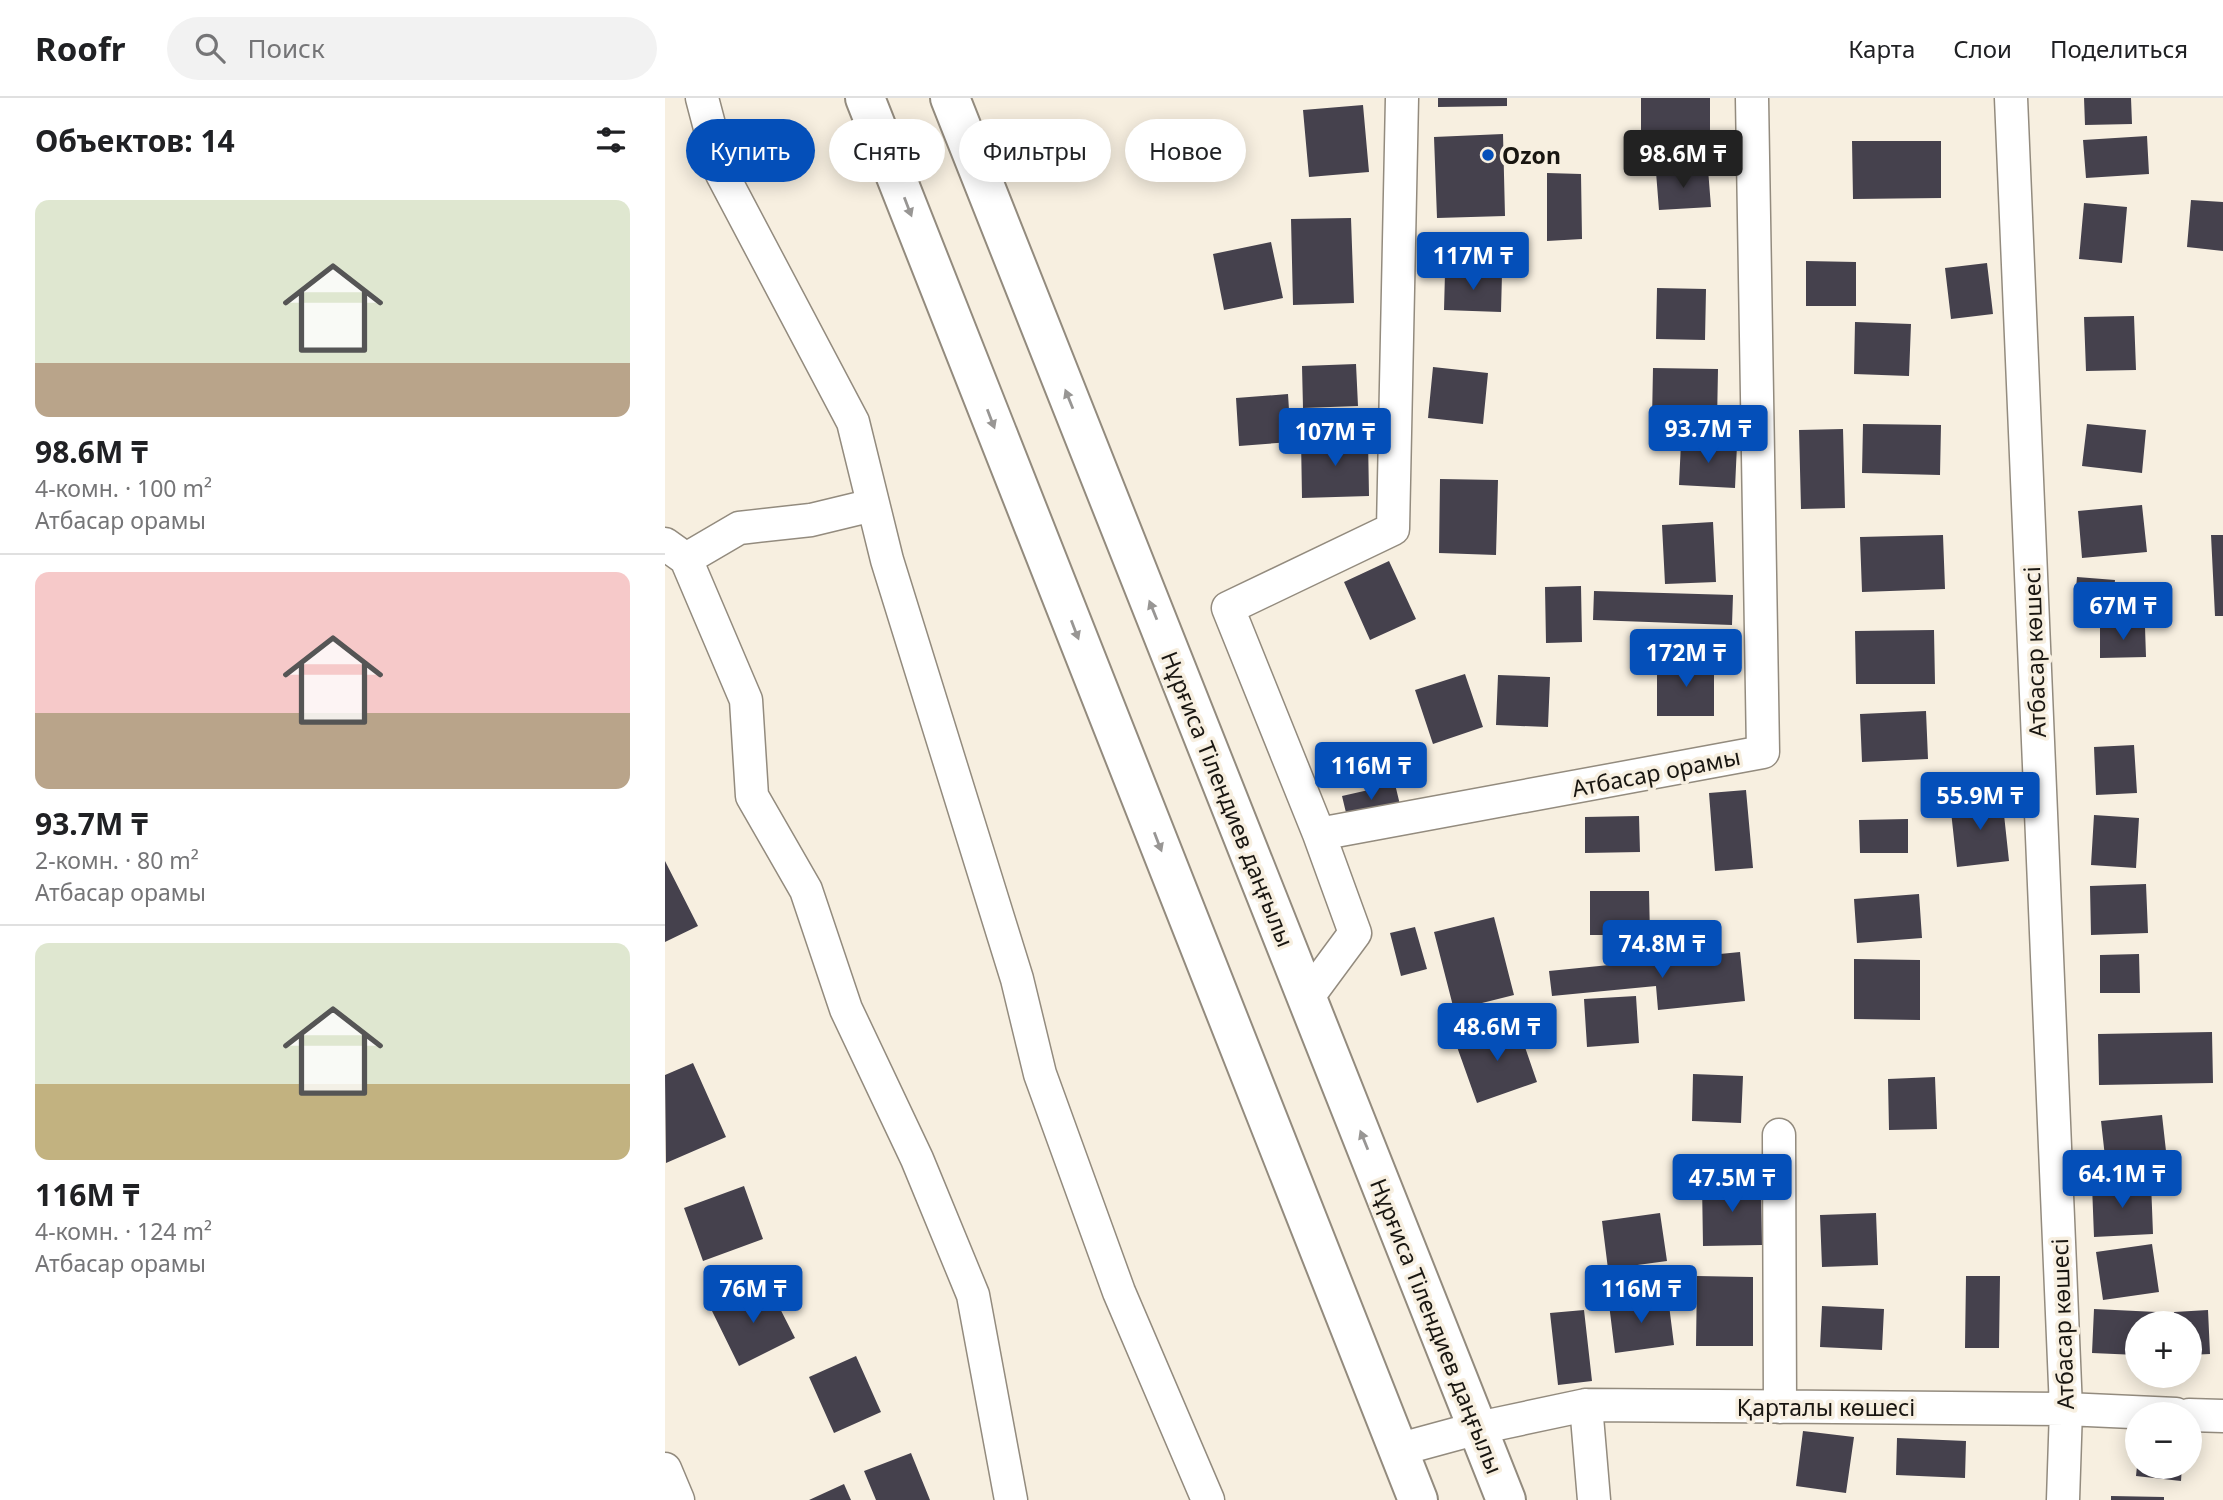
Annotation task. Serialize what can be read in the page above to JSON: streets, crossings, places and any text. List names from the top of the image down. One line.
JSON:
{"streets":{"main road":["Нұрғиса Тілендиев даңғылы"],"street":["Атбасар көшесі","Атбасар орамы","Қарталы көшесі"]},"crossings":[["Атбасар көшесі","Қарталы көшесі"],["Нұрғиса Тілендиев даңғылы","Қарталы көшесі"]],"places":["Ozon"],"page":{"header":"Roofr","search":"Поиск","nav":["Карта","Слои","Поделиться"],"heading":"Объектов: 14","chip":["Купить","Снять","Фильтры","Новое"],"price":["98.6M ₸","117M ₸","93.7M ₸","107M ₸","67M ₸","172M ₸","116M ₸","55.9M ₸","74.8M ₸","48.6M ₸","64.1M ₸","47.5M ₸","76M ₸","116M ₸"],"list":[{"name":"98.6M ₸","note":"4-комн. · 100 m² · Атбасар орамы"},{"name":"93.7M ₸","note":"2-комн. · 80 m² · Атбасар орамы"},{"name":"116M ₸","note":"4-комн. · 124 m² · Атбасар орамы"}],"map_buttons":["+","−"]}}
